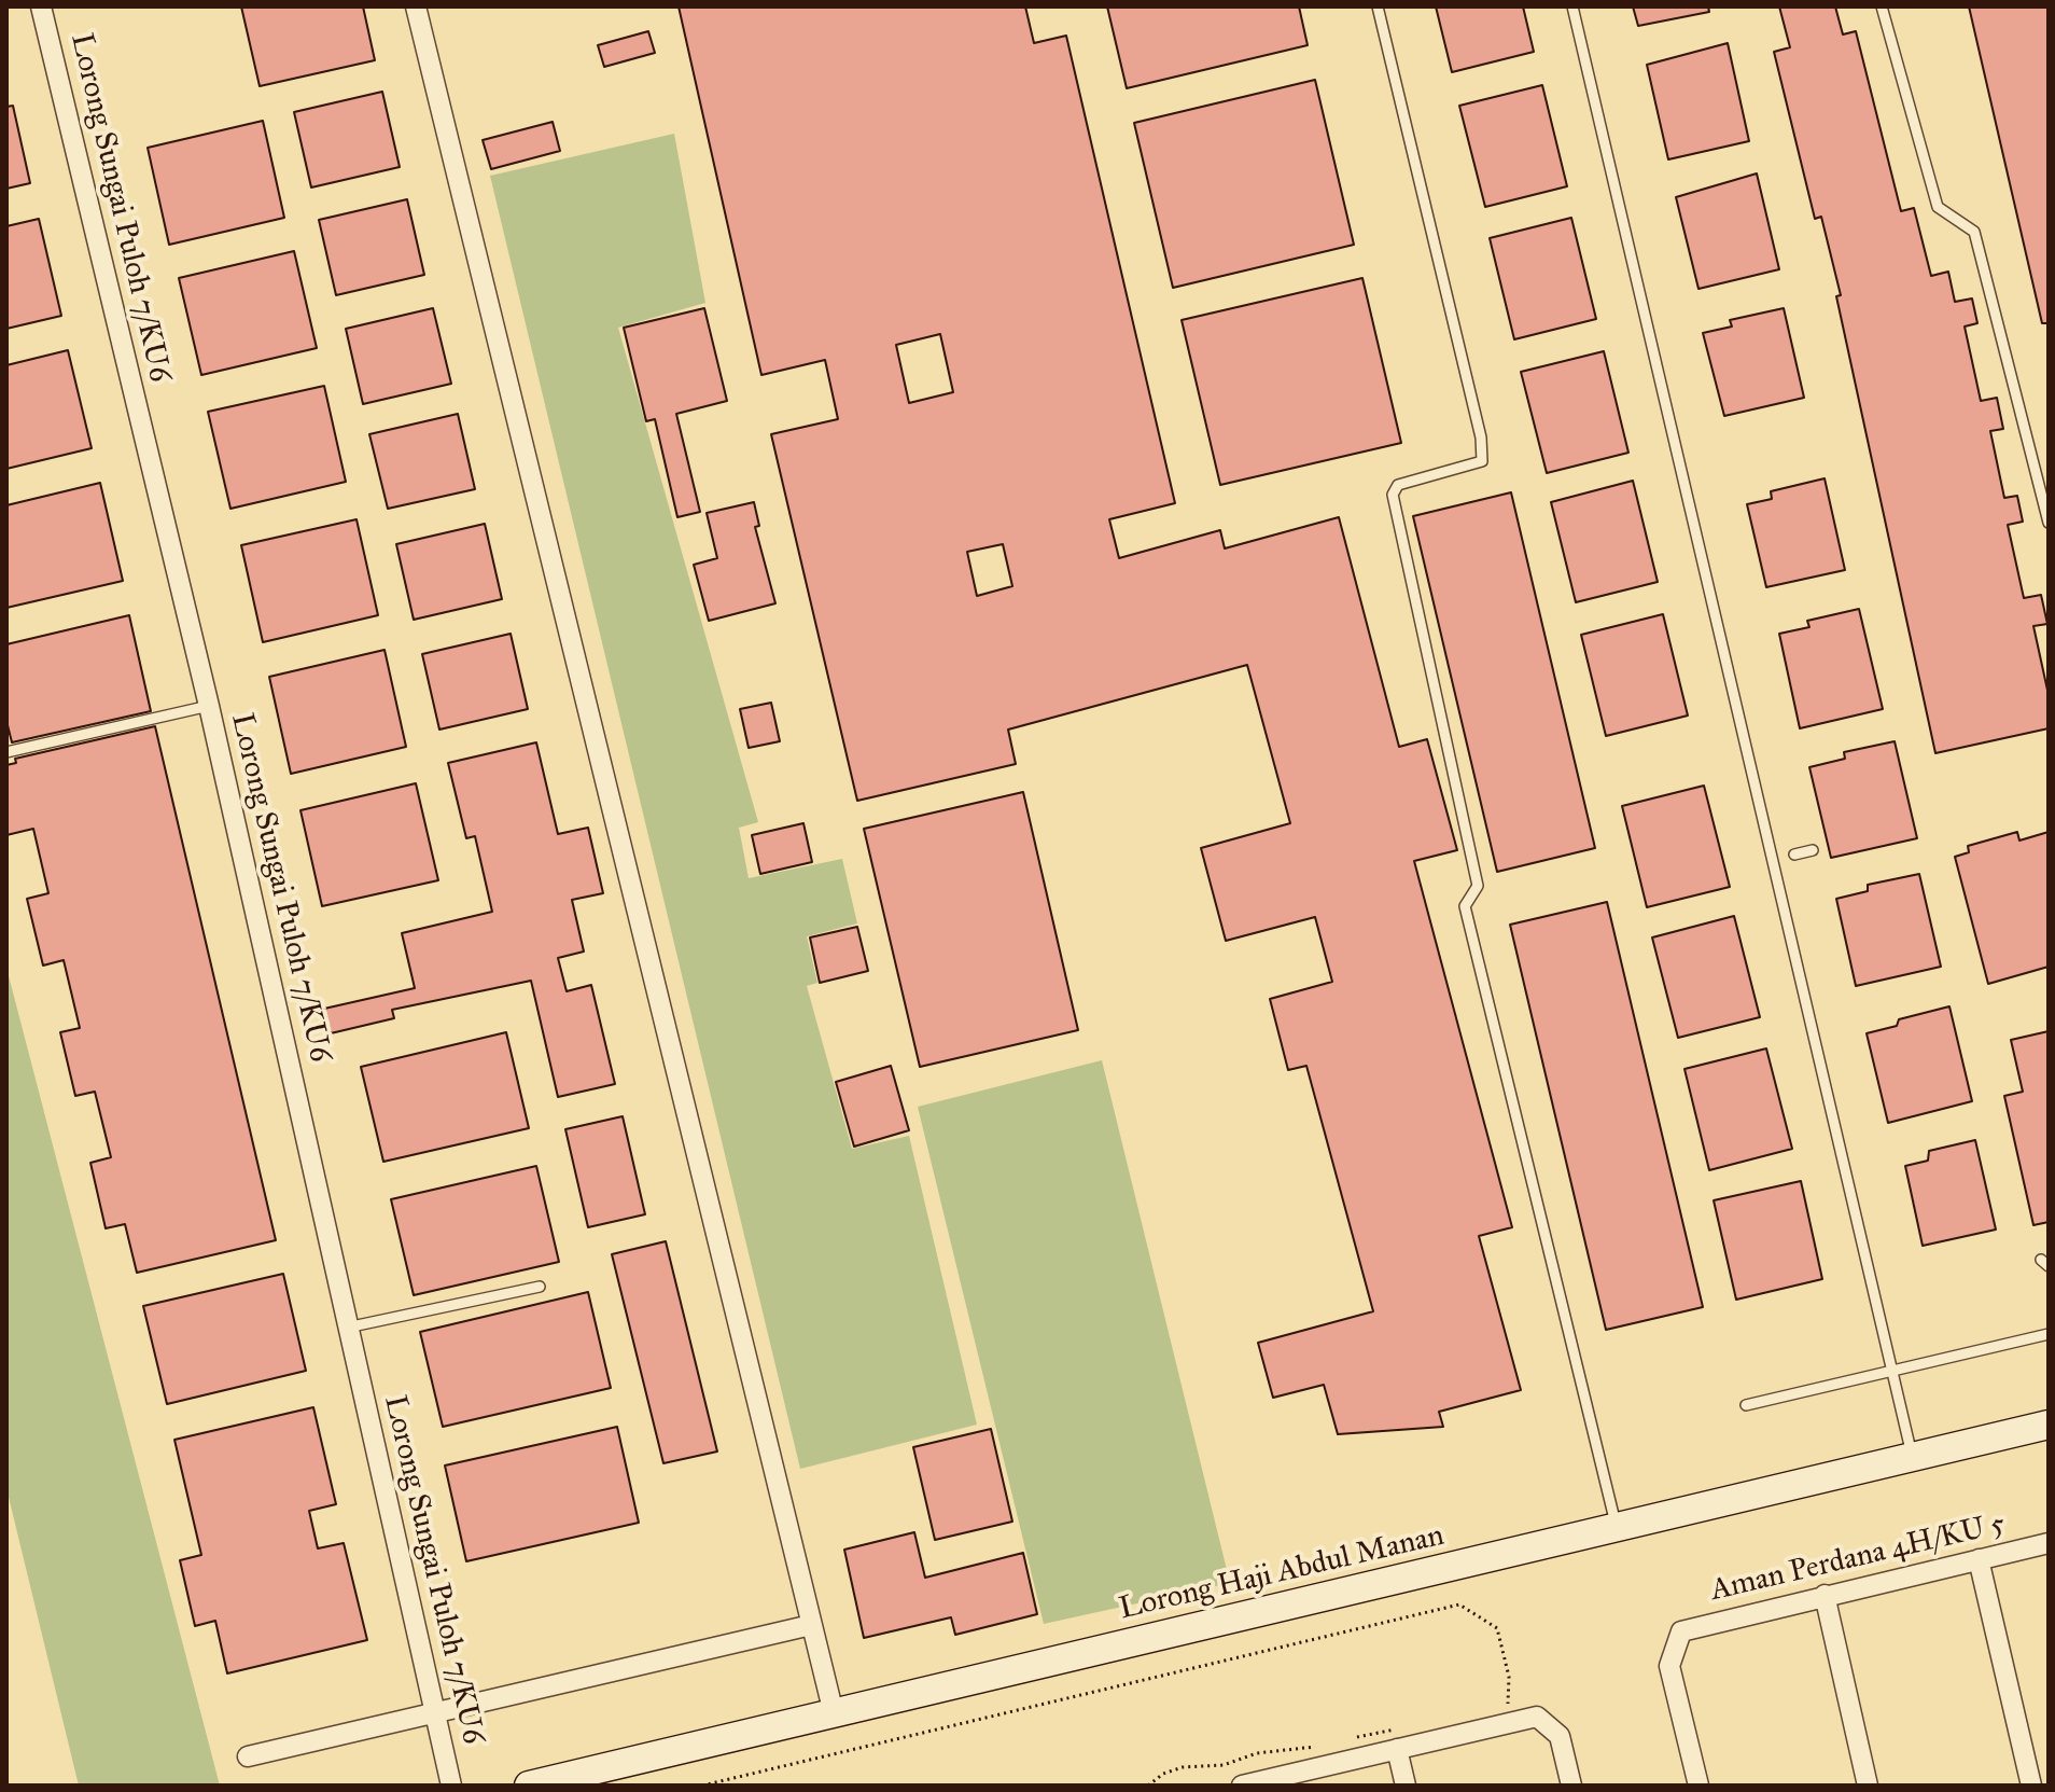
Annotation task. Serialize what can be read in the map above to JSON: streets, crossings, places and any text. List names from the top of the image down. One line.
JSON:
{"streets":{"street":["Lorong Sungai Puloh 7/KU6","Aman Perdana 4H/KU 5","Lorong Haji Abdul Manan"]}}
